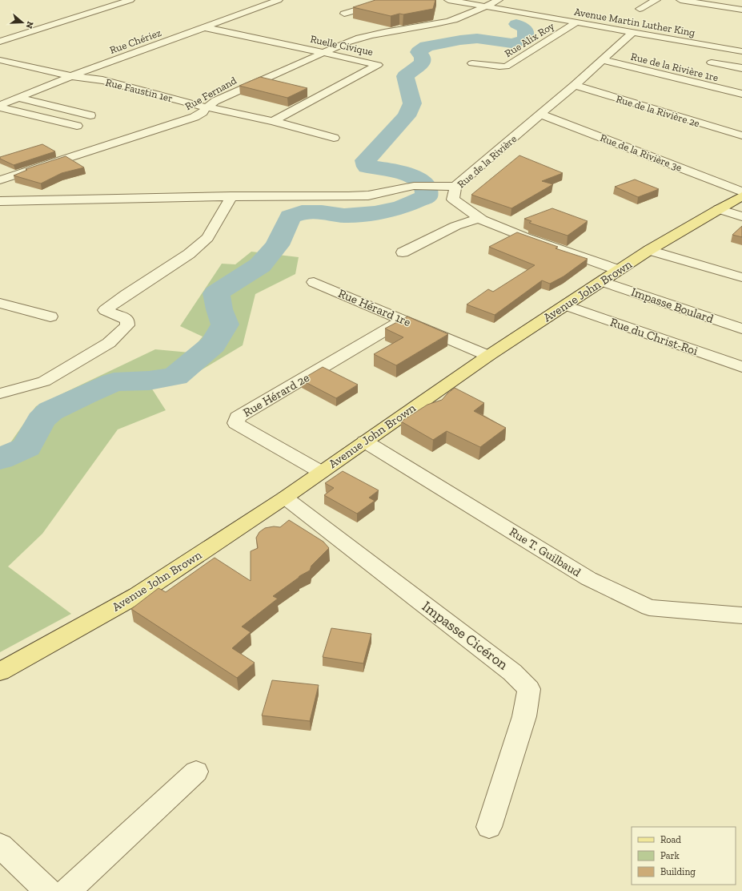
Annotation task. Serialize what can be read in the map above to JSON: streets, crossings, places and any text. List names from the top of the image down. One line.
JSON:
{"streets":{"main road":["Avenue John Brown"],"street":["Avenue Martin Luther King","Rue Alix Roy","Rue Chériez","Ruelle Civique","Rue de la Rivière 1re","Rue Faustin 1er","Rue Fernand","Rue de la Rivière 2e","Rue de la Rivière 3e","Rue de la Rivière","Impasse Boulard","Rue Hérard 1re","Rue du Christ-Roi","Rue Hérard 2e","Rue T. Guilbaud","Impasse Cicéron"]},"crossings":[["Avenue Martin Luther King","Rue Alix Roy"],["Avenue Martin Luther King","Rue Fernand"],["Avenue Martin Luther King","Rue de la Rivière"],["Rue Chériez","Ruelle Civique"],["Rue Chériez","Rue Faustin 1er"],["Ruelle Civique","Rue Faustin 1er"],["Ruelle Civique","Rue Fernand"],["Rue de la Rivière 1re","Rue de la Rivière"],["Rue Faustin 1er","Rue Fernand"],["Rue de la Rivière 2e","Rue de la Rivière"],["Rue de la Rivière 3e","Rue de la Rivière"],["Rue de la Rivière","Avenue John Brown"],["Avenue John Brown","Impasse Boulard"],["Avenue John Brown","Rue Hérard 1re"],["Avenue John Brown","Rue du Christ-Roi"],["Avenue John Brown","Rue Hérard 2e"],["Avenue John Brown","Rue T. Guilbaud"],["Avenue John Brown","Impasse Cicéron"],["Rue Hérard 1re","Rue Hérard 2e"]],"legend":["Road","Park","Building"],"north":"right"}
